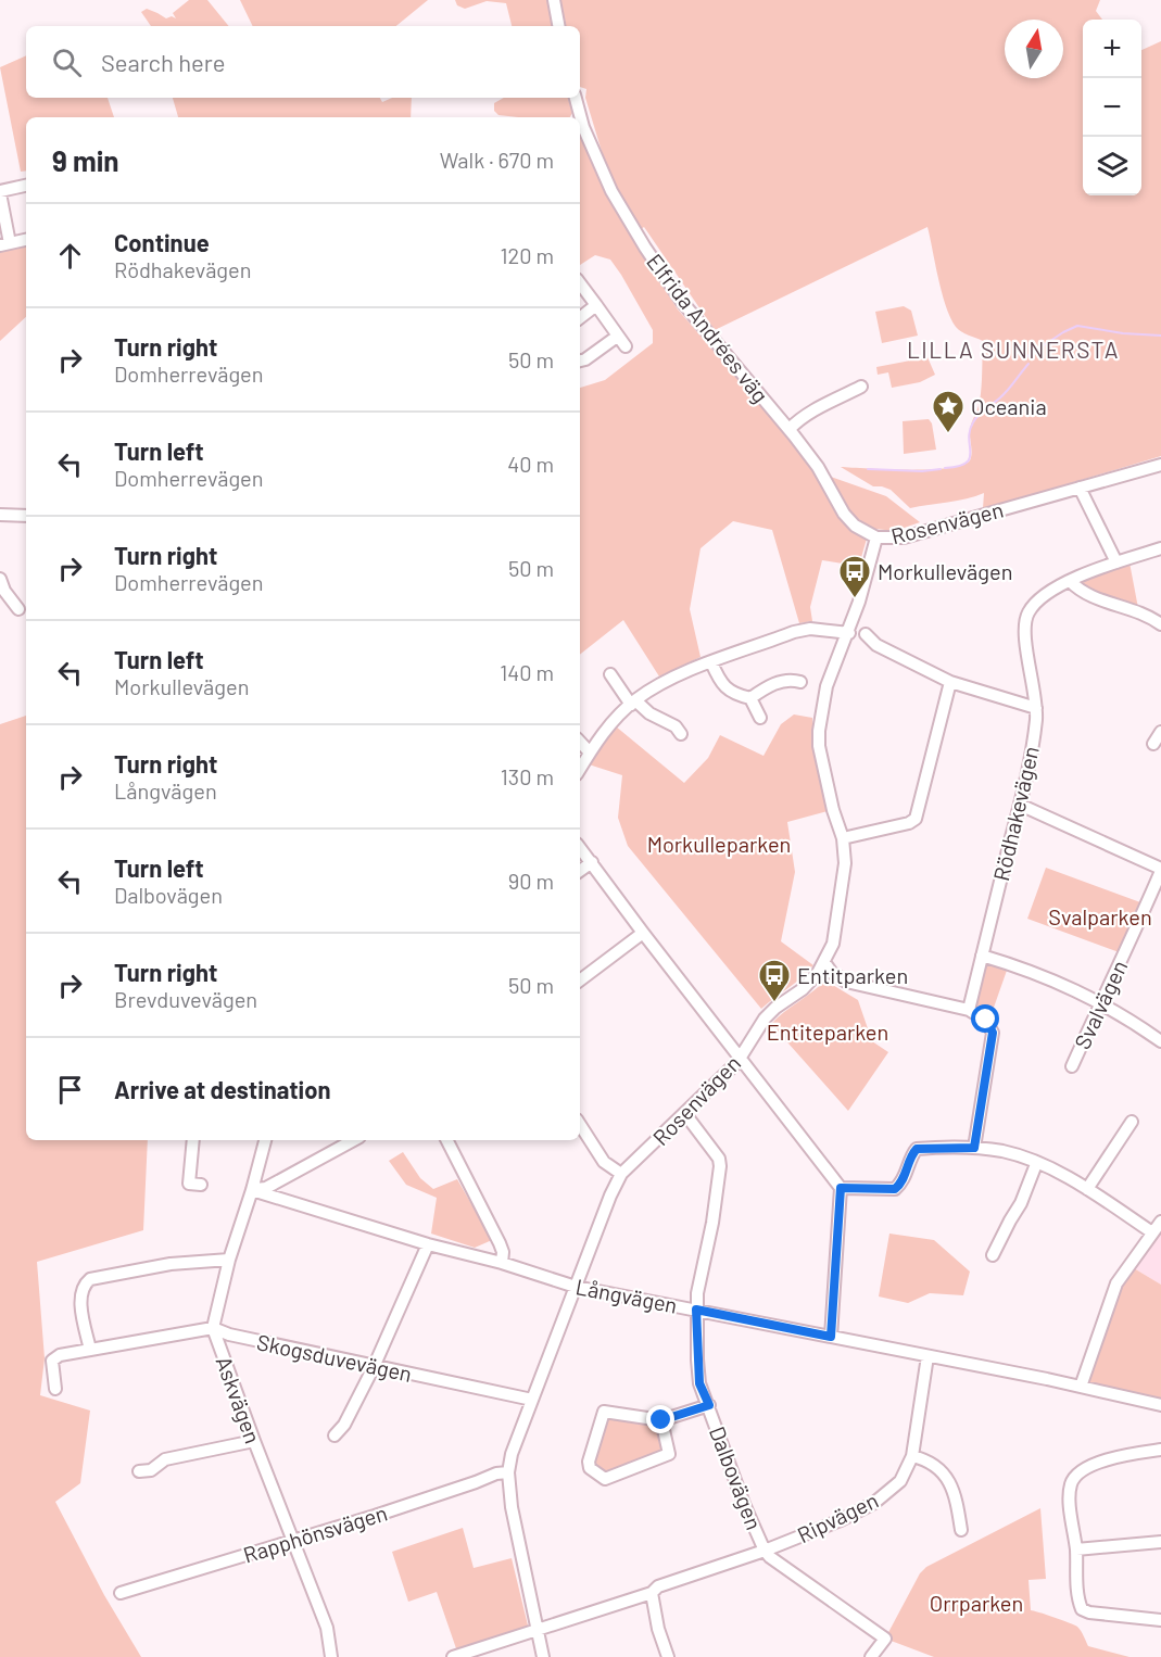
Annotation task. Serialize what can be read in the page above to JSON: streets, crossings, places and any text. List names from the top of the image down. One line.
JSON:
{"streets":{"street":["Elfrida Andrées väg","Rosenvägen","Rödhakevägen","Svalvägen","Långvägen","Skogsduvevägen","Askvägen","Dalbovägen","Ripvägen","Rapphönsvägen"]},"crossings":[["Elfrida Andrées väg","Rosenvägen"],["Rosenvägen","Långvägen"],["Rosenvägen","Skogsduvevägen"],["Rosenvägen","Dalbovägen"],["Rosenvägen","Ripvägen"],["Rosenvägen","Rapphönsvägen"],["Långvägen","Askvägen"],["Långvägen","Dalbovägen"],["Långvägen","Ripvägen"],["Skogsduvevägen","Askvägen"],["Askvägen","Rapphönsvägen"],["Dalbovägen","Ripvägen"]],"districts":["LILLA SUNNERSTA"],"parks":["Morkulleparken","Svalparken","Entiteparken","Orrparken"],"places":{"place":["Oceania"],"bus stop":["Morkullevägen","Entitparken"]},"north":"top","page":{"map_buttons":["+","−"],"search":"Search here","heading":["9 min","Walk · 670 m"],"list":[["Continue","Rödhakevägen","120 m"],["Turn right","Domherrevägen","50 m"],["Turn left","Domherrevägen","40 m"],["Turn right","Domherrevägen","50 m"],["Turn left","Morkullevägen","140 m"],["Turn right","Långvägen","130 m"],["Turn left","Dalbovägen","90 m"],["Turn right","Brevduvevägen","50 m"],"Arrive at destination"]}}
